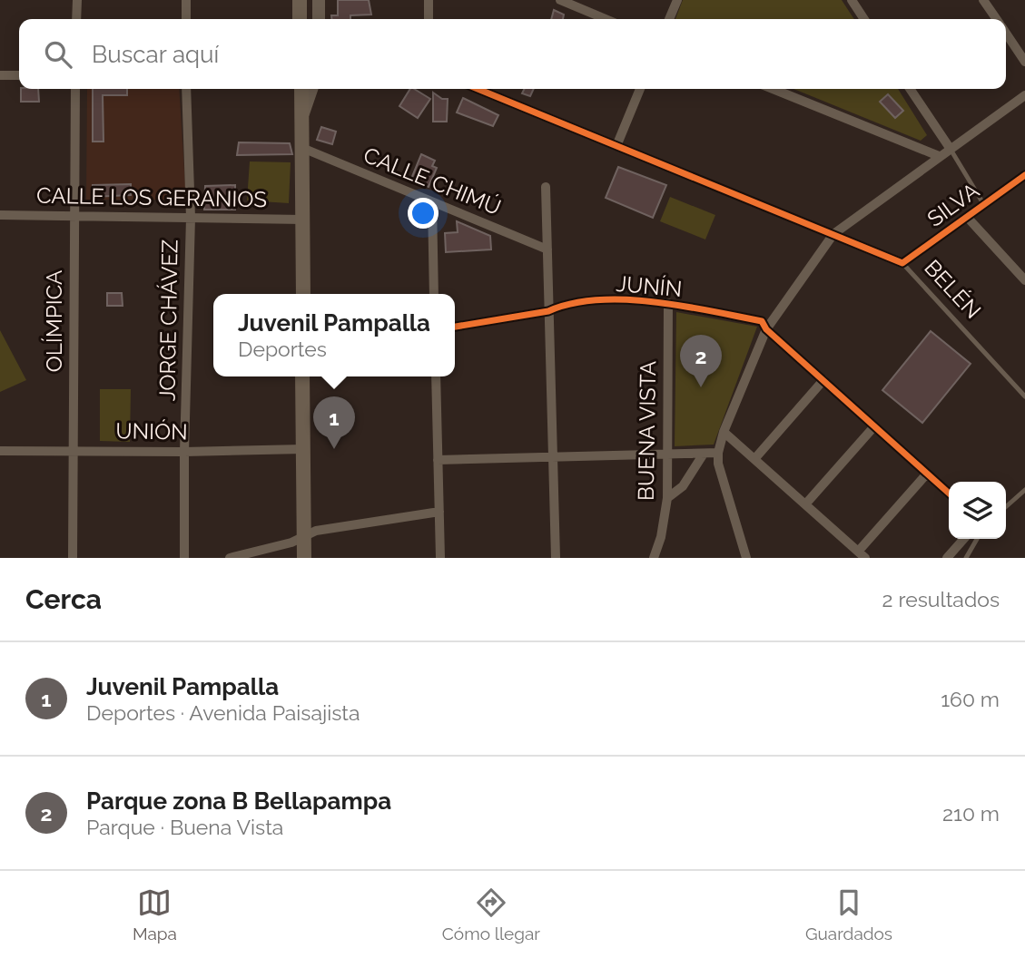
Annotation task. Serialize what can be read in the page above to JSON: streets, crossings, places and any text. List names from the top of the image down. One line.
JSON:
{"streets":{"street":["CALLE CHIMÚ","CALLE LOS GERANIOS","SILVA","JUNÍN","BELÉN","JORGE CHÁVEZ","OLÍMPICA","BUENA VISTA","UNIÓN"]},"crossings":[["CALLE LOS GERANIOS","JORGE CHÁVEZ"],["CALLE LOS GERANIOS","OLÍMPICA"],["SILVA","BELÉN"],["JUNÍN","BUENA VISTA"],["JORGE CHÁVEZ","UNIÓN"],["OLÍMPICA","UNIÓN"]],"page":{"search":"Buscar aquí","popup":["Juvenil Pampalla","Deportes"],"pins":["2","1"],"heading":["Cerca","2 resultados"],"list":[{"mark":"1","name":"Juvenil Pampalla","note":"Deportes · Avenida Paisajista","value":"160 m"},{"mark":"2","name":"Parque zona B Bellapampa","note":"Parque · Buena Vista","value":"210 m"}],"nav":["Mapa","Cómo llegar","Guardados"]}}
